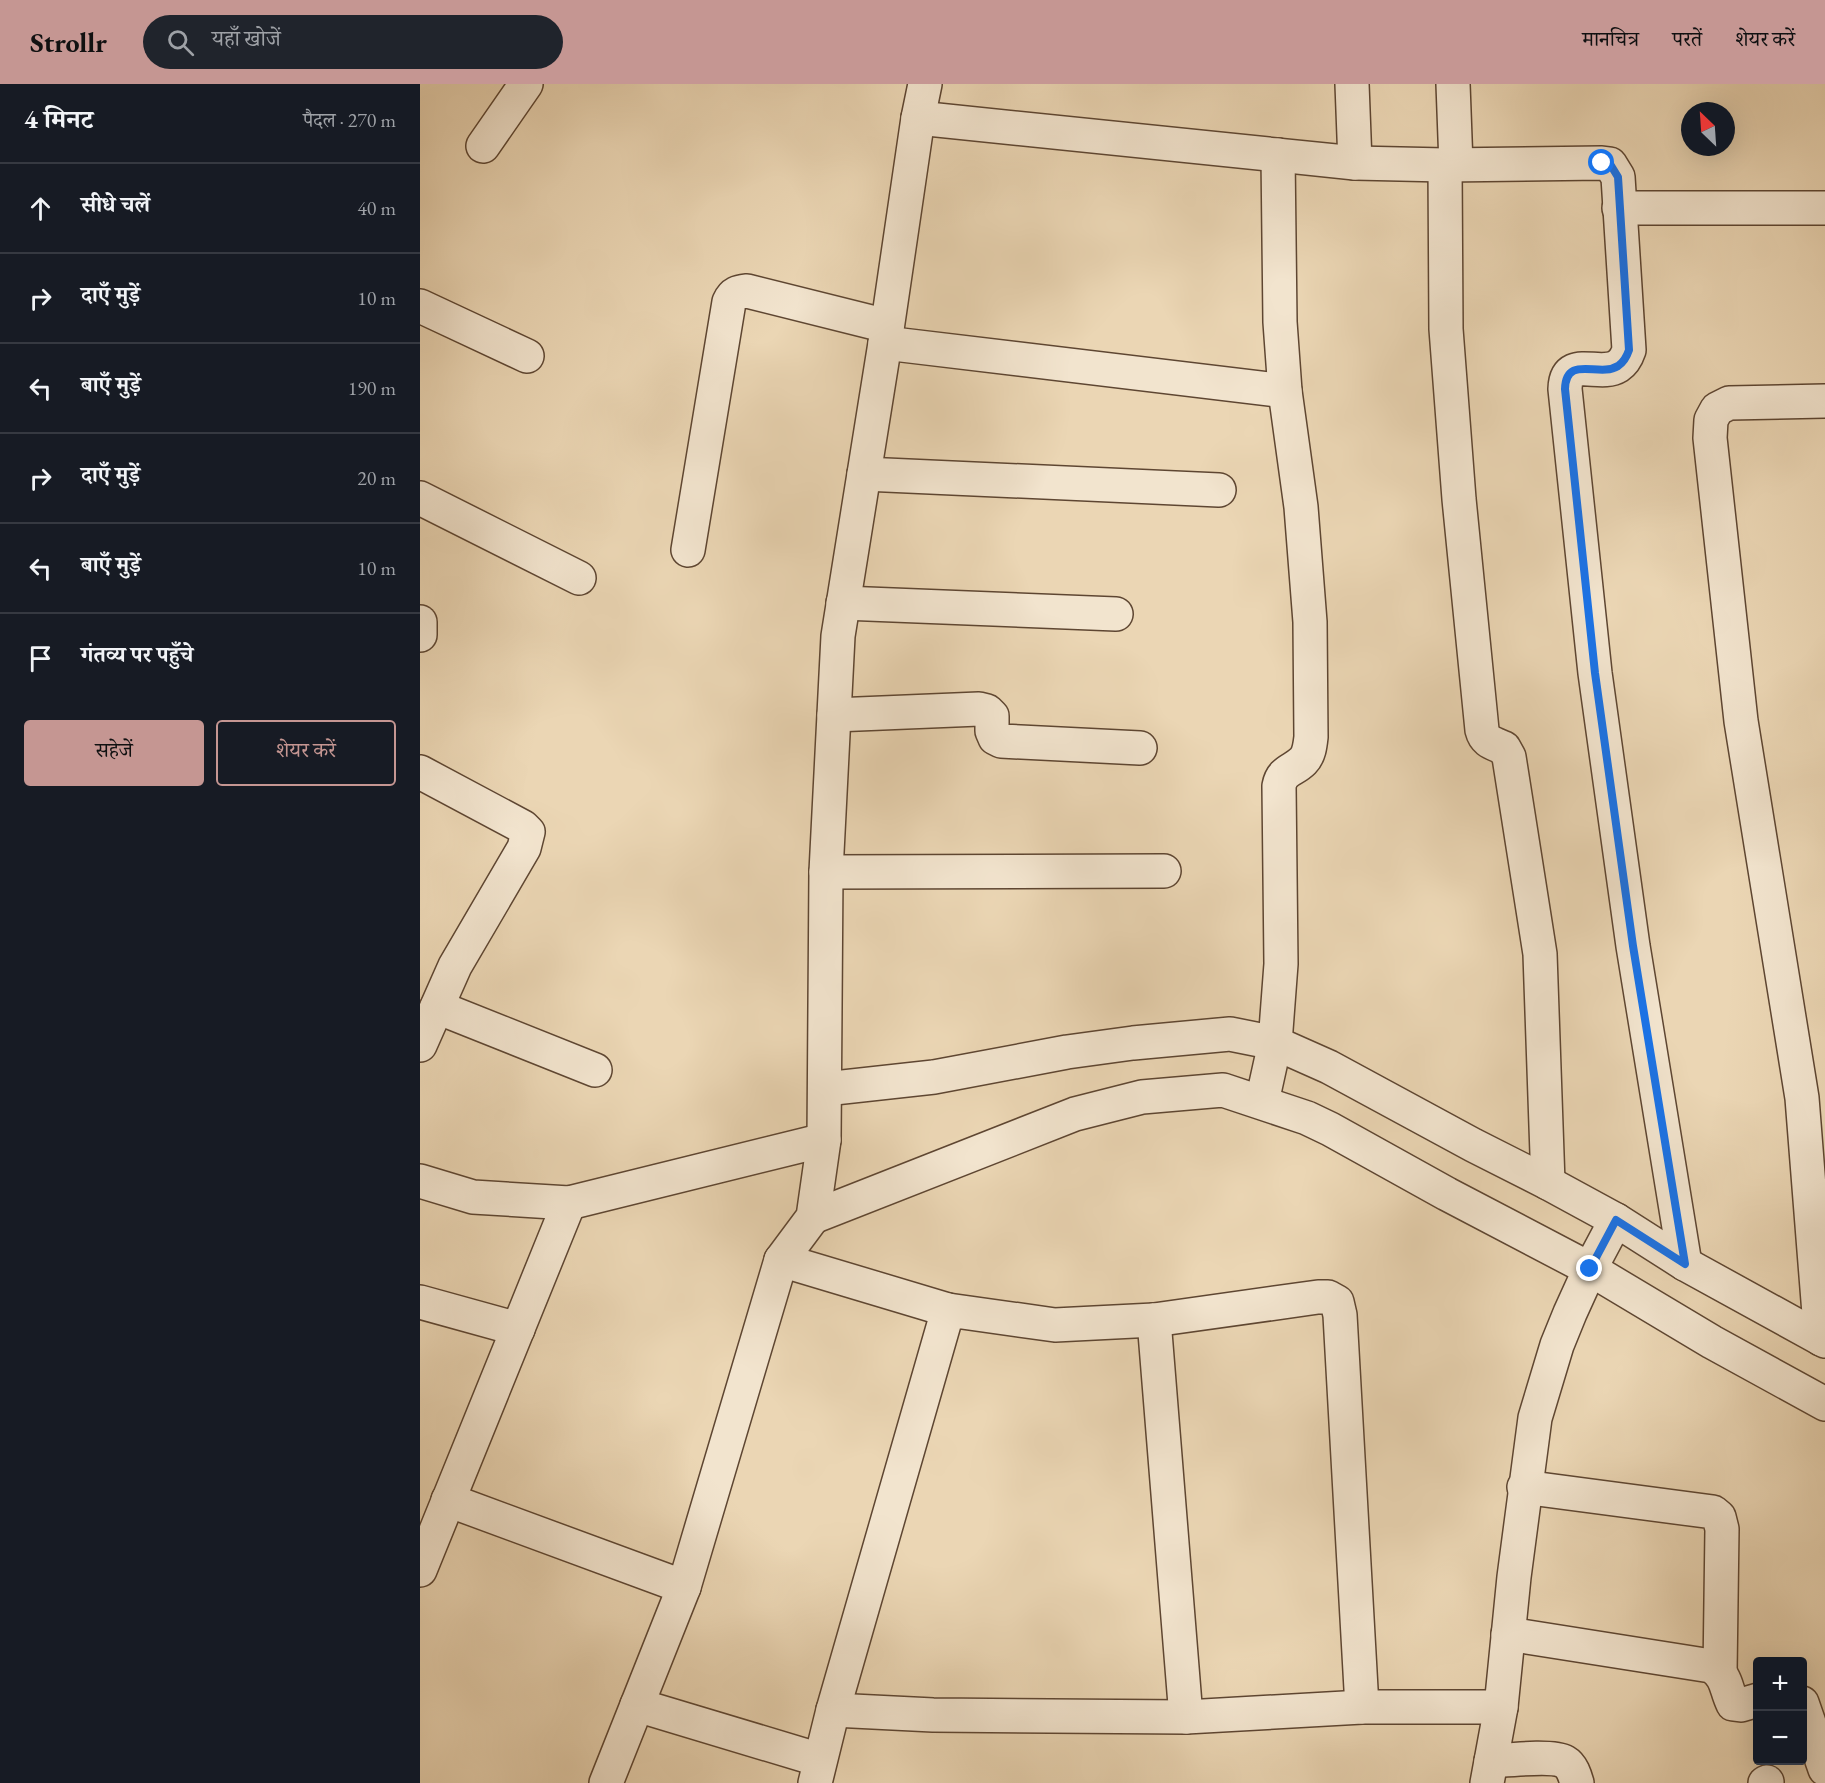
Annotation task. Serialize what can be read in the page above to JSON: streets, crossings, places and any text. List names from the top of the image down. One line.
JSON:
{"north":"top left","page":{"header":"Strollr","search":"यहाँ खोजें","nav":["मानचित्र","परतें","शेयर करें"],"heading":["4 मिनट","पैदल · 270 m"],"list":[["सीधे चलें","40 m"],["दाएँ मुड़ें","10 m"],["बाएँ मुड़ें","190 m"],["दाएँ मुड़ें","20 m"],["बाएँ मुड़ें","10 m"],"गंतव्य पर पहुँचे"],"buttons":["सहेजें","शेयर करें"],"map_buttons":["+","−"]}}
